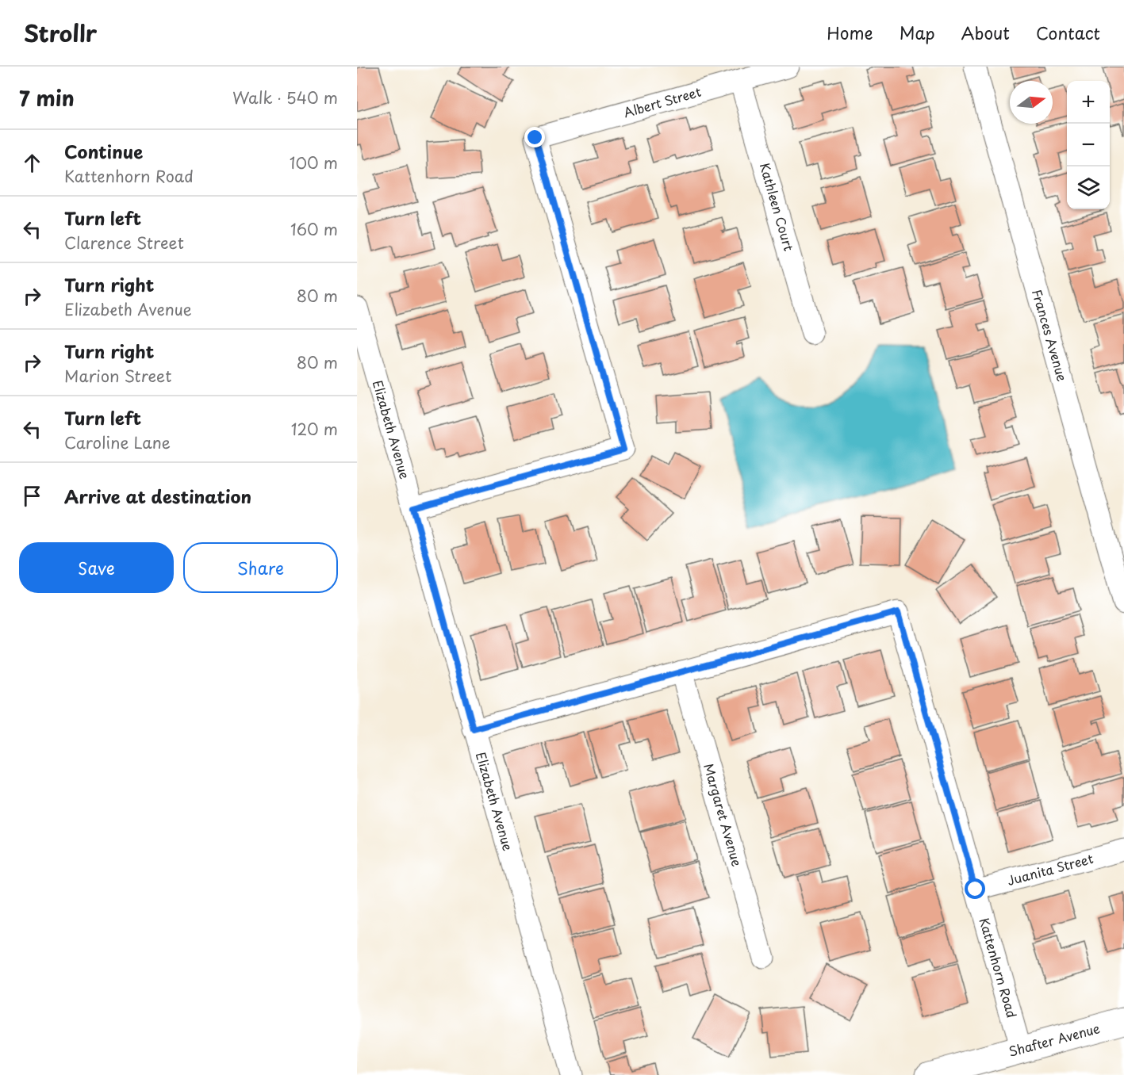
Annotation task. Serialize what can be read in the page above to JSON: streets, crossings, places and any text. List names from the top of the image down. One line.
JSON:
{"streets":{"main road":["Shafter Avenue"],"street":["Albert Street","Kathleen Court","Frances Avenue","Elizabeth Avenue","Margaret Avenue","Juanita Street","Kattenhorn Road"]},"crossings":[["Albert Street","Kathleen Court"],["Albert Street","Elizabeth Avenue"],["Margaret Avenue","Kattenhorn Road"],["Juanita Street","Kattenhorn Road"],["Kattenhorn Road","Shafter Avenue"]],"north":"right","page":{"header":"Strollr","nav":["Home","Map","About","Contact"],"heading":["7 min","Walk · 540 m"],"map_buttons":["+","−"],"list":[["Continue","Kattenhorn Road","100 m"],["Turn left","Clarence Street","160 m"],["Turn right","Elizabeth Avenue","80 m"],["Turn right","Marion Street","80 m"],["Turn left","Caroline Lane","120 m"],"Arrive at destination"],"buttons":["Save","Share"]}}
